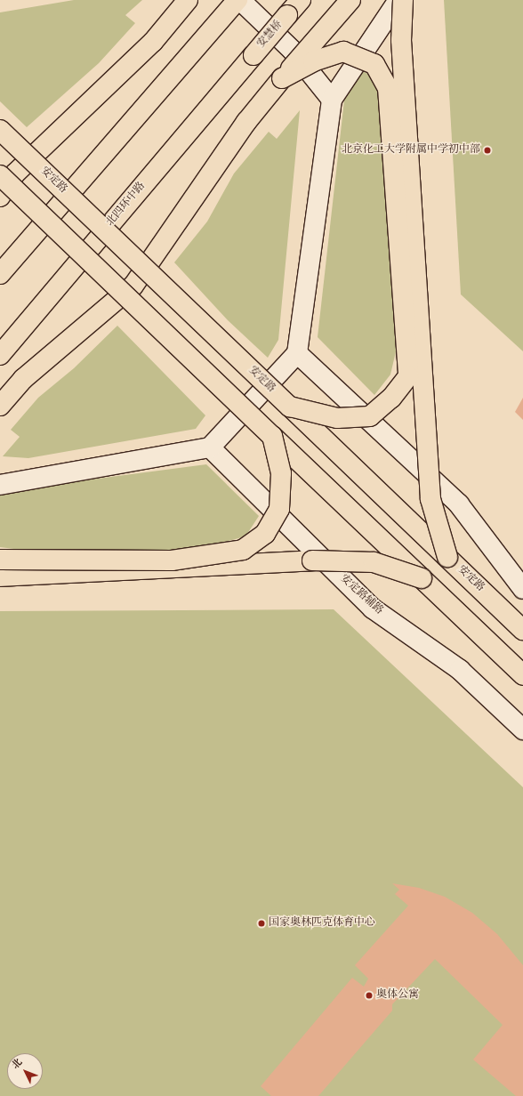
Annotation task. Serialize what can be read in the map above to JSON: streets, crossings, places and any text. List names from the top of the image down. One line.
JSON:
{"streets":{"main road":["安慧桥","安定路","北四环中路"],"street":["安定路辅路"]},"crossings":[["安慧桥","北四环中路"]],"places":["北京化工大学附属中学初中部","国家奥林匹克体育中心","奥体公寓"],"north":"top left"}
